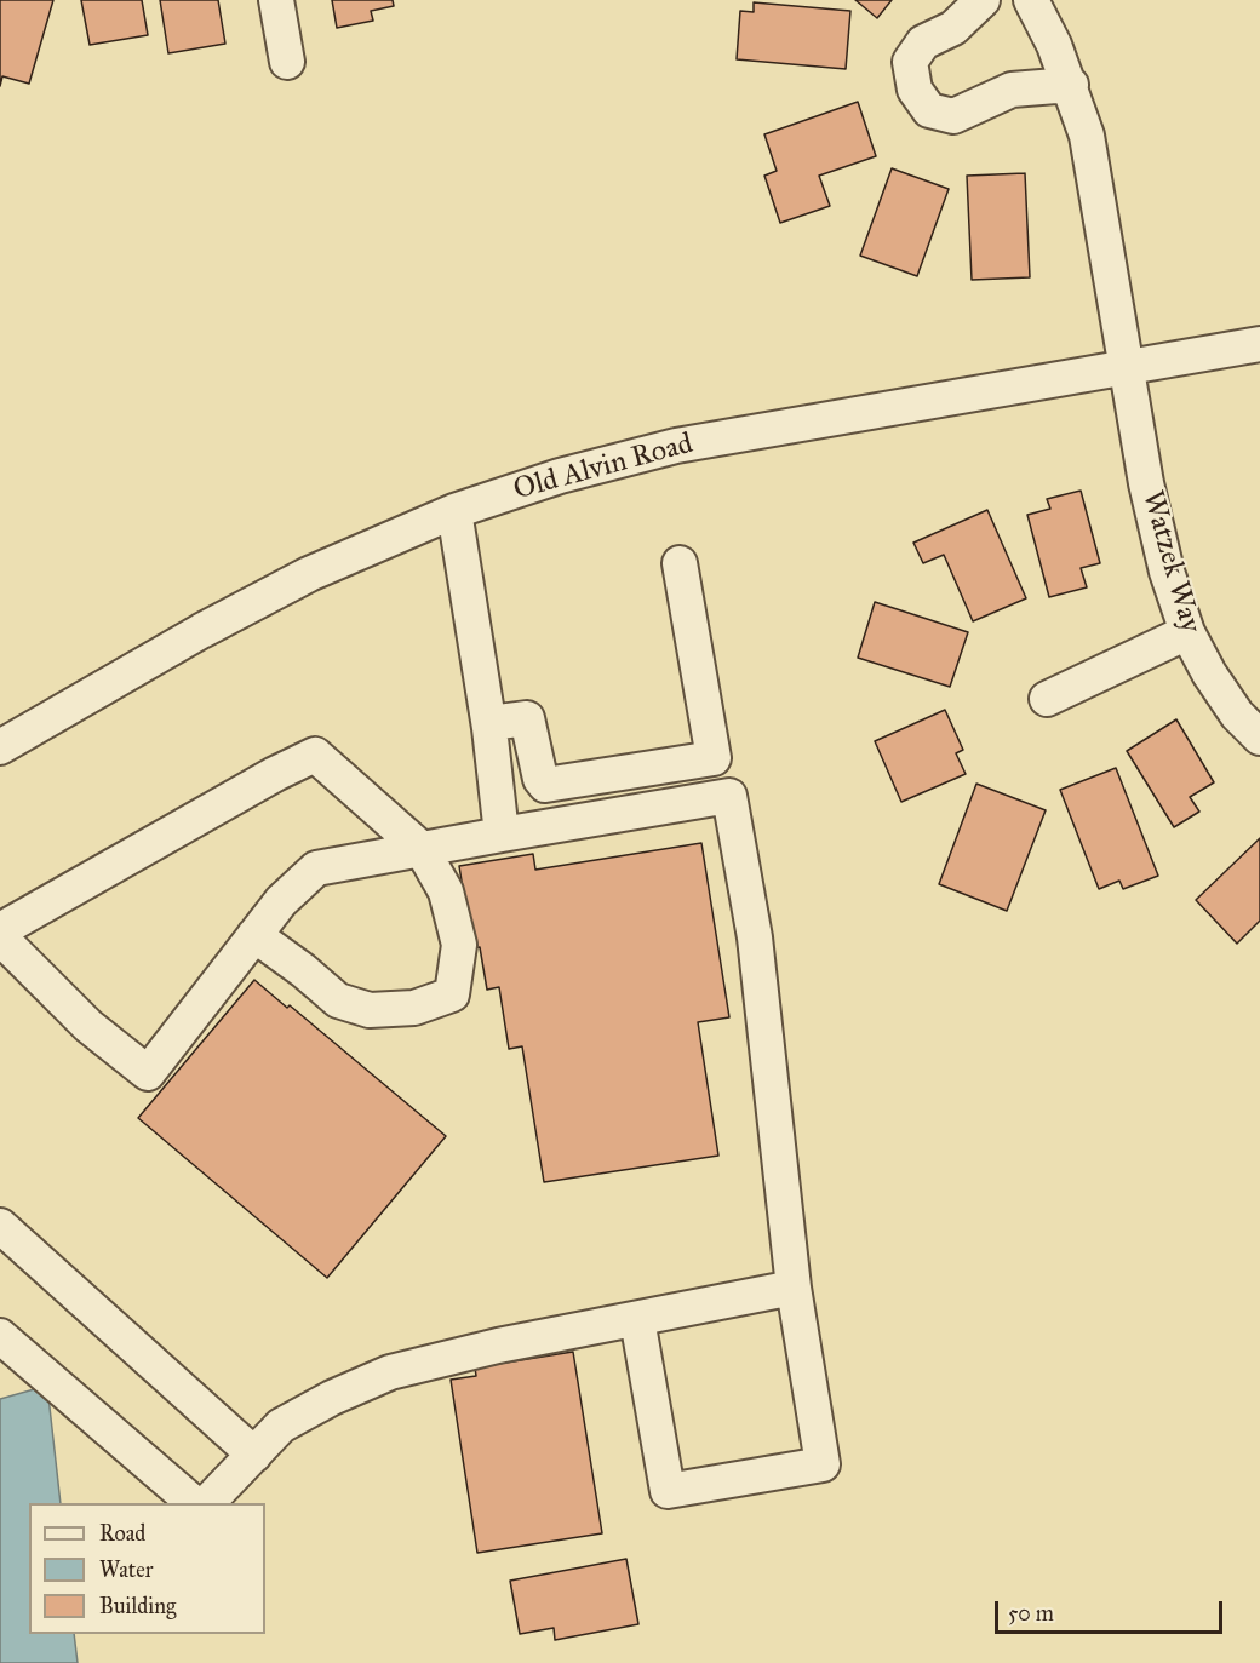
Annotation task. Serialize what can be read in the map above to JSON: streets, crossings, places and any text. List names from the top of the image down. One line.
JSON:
{"streets":{"street":["Old Alvin Road","Watzek Way"]},"crossings":[["Old Alvin Road","Watzek Way"]],"legend":["Road","Water","Building"],"scale_bar":"50 m"}
